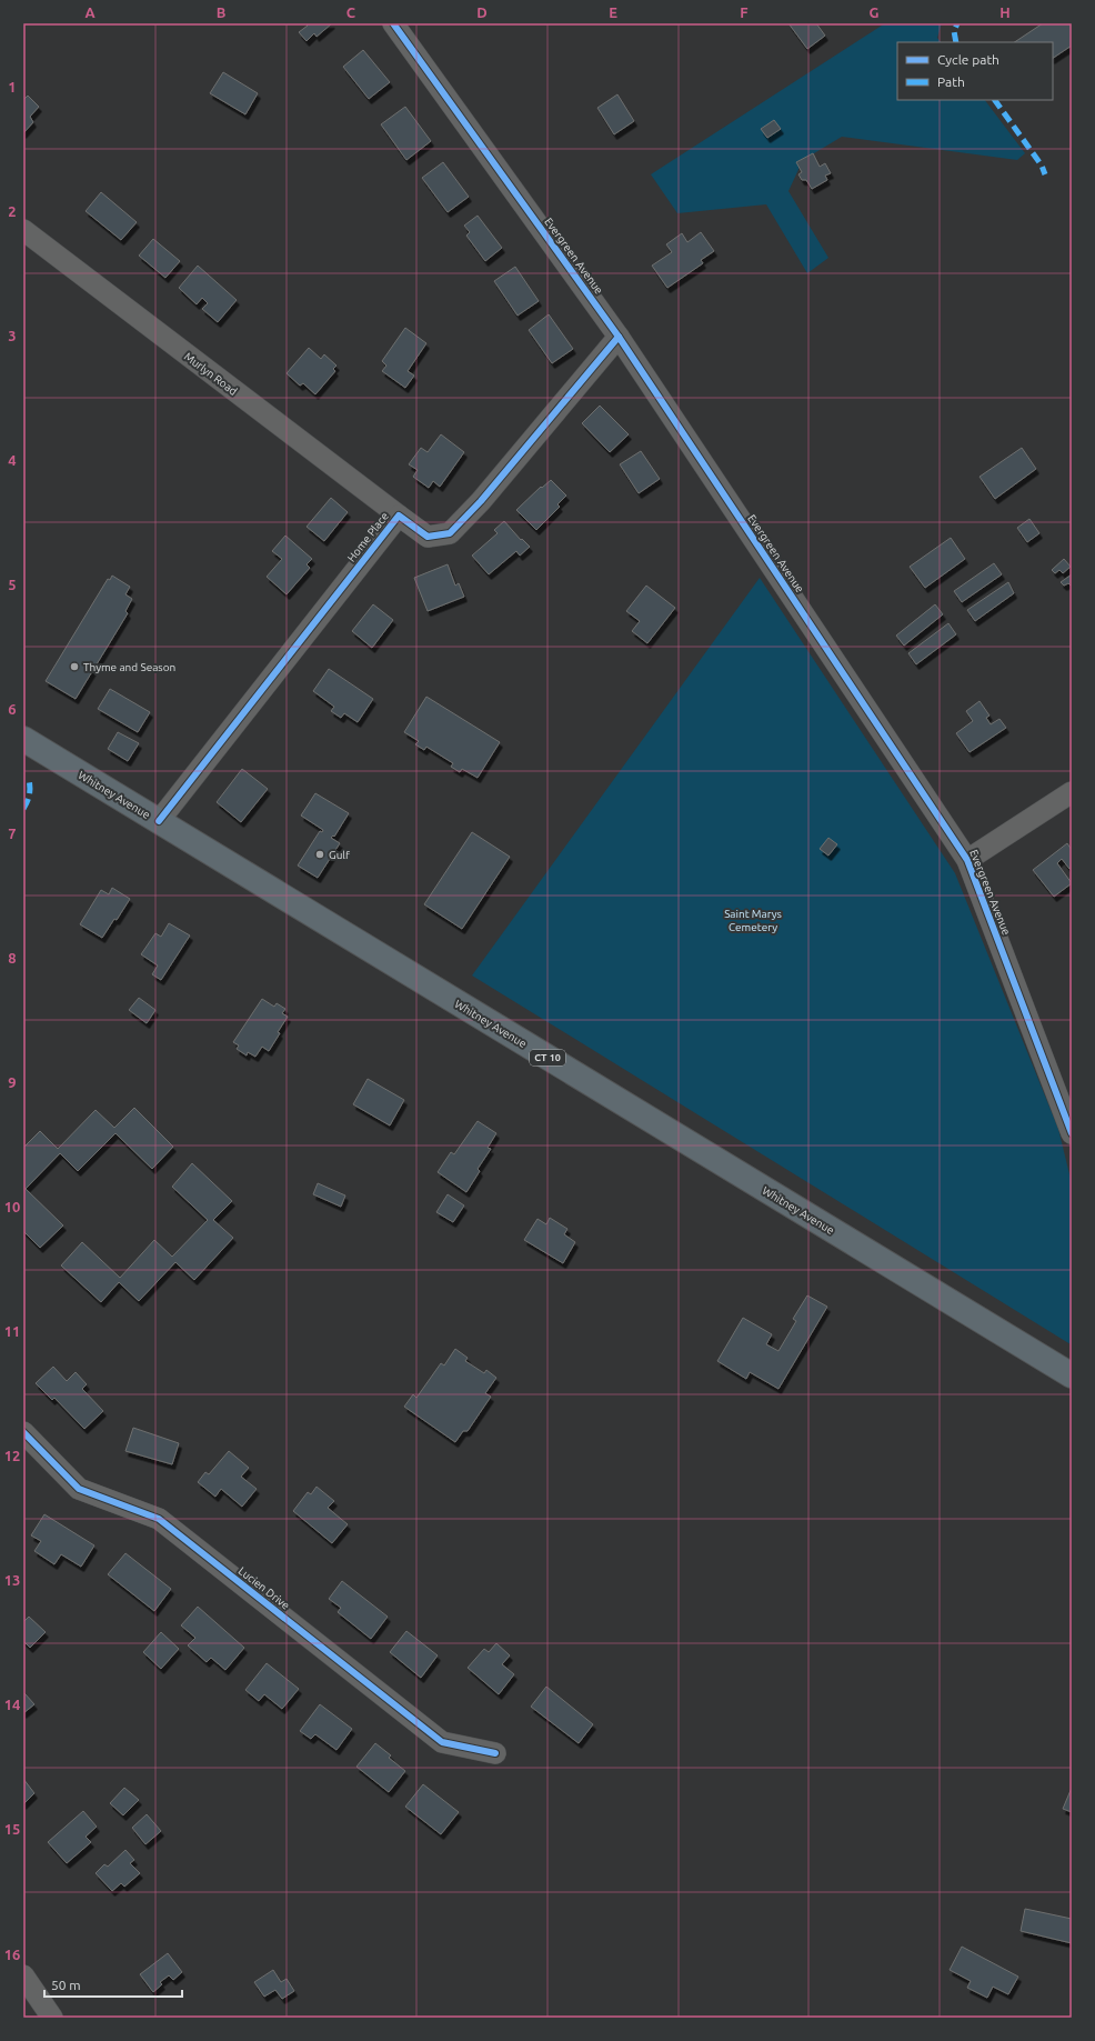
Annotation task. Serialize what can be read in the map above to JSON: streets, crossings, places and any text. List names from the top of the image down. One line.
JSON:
{"streets":{"highway":["Whitney Avenue","CT 10"],"street":["Evergreen Avenue","Murlyn Road","Home Place","Lucien Drive"]},"crossings":[["Evergreen Avenue","Home Place"],["Murlyn Road","Home Place"],["Home Place","Whitney Avenue"]],"parks":["Saint Marys Cemetery"],"places":["Thyme and Season","Gulf"],"legend":["Cycle path","Path"],"scale_bar":"50 m","grid":{"columns":["A","B","C","D","E","F","G","H"],"rows":["1","2","3","4","5","6","7","8","9","10","11","12","13","14","15","16"]}}
